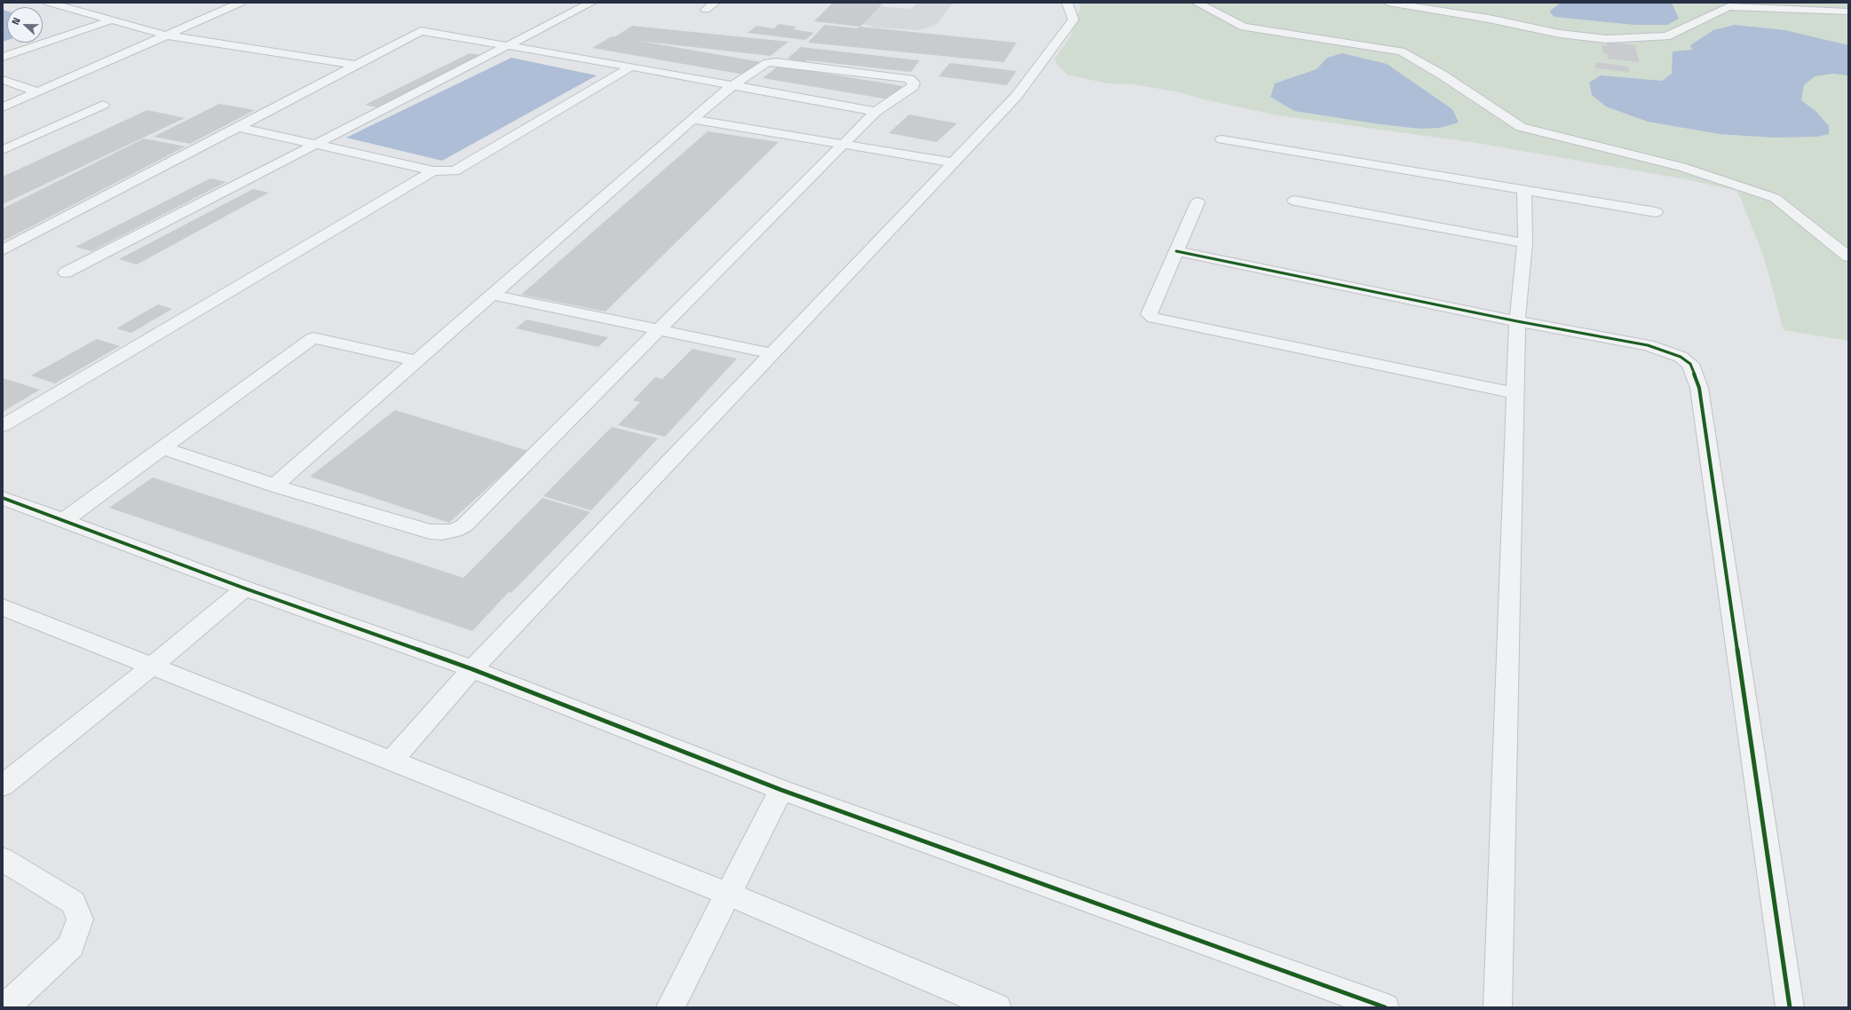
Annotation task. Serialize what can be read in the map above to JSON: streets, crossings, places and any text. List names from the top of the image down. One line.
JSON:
{"north":"left"}
